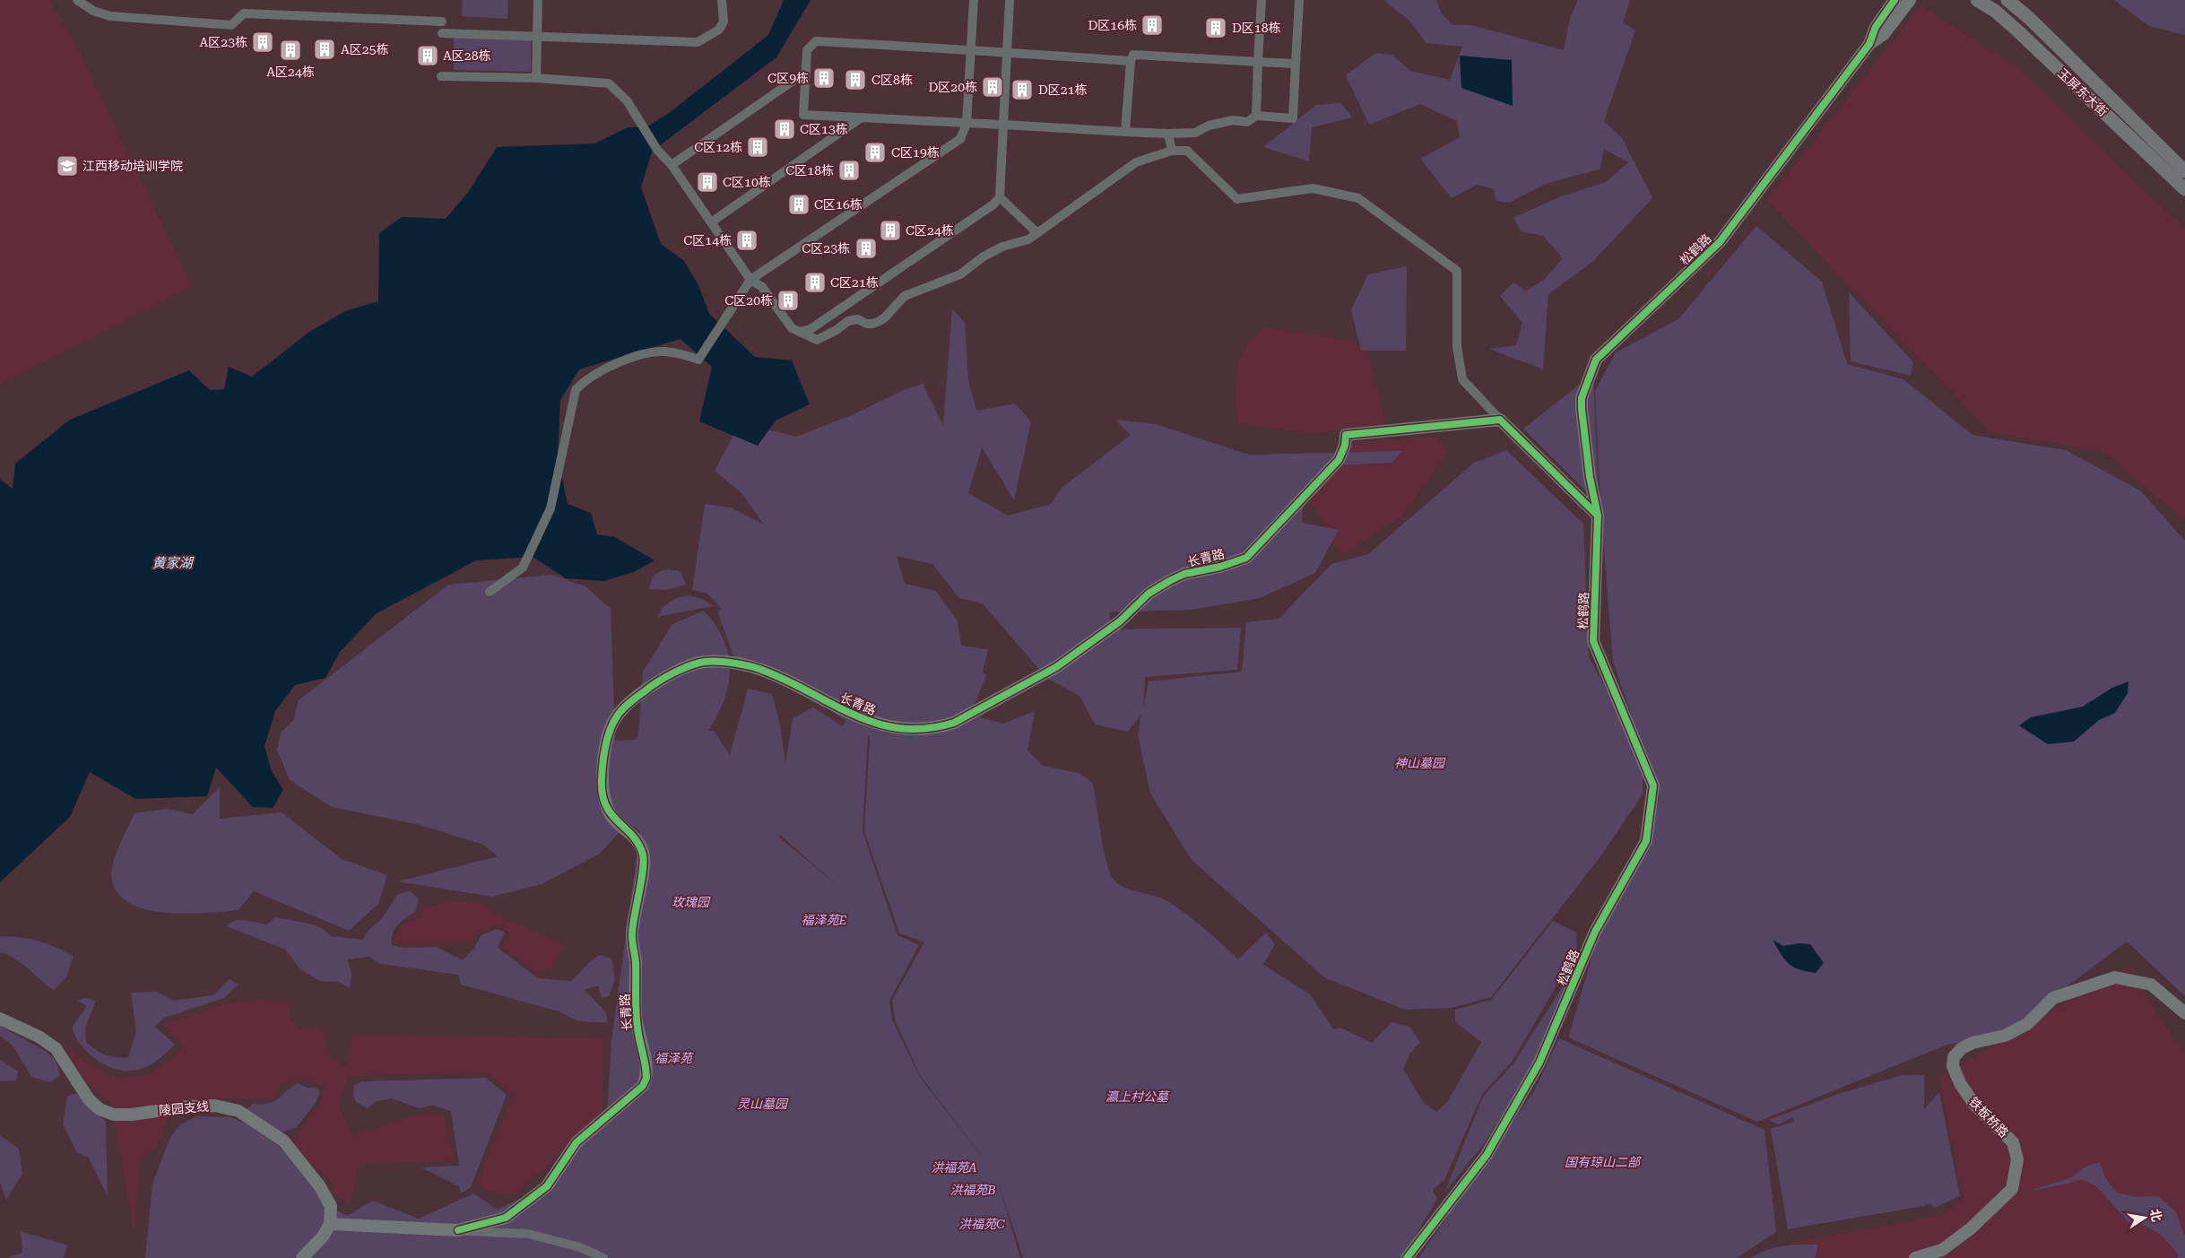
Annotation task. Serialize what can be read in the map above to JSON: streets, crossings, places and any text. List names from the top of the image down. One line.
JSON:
{"streets":{"main road":["玉屏东大街"],"street":["松鹤路","长青路","陵园支线","铁板桥路"]},"water":["黄家湖"],"parks":["神山墓园","玫瑰园","福泽苑E","福泽苑","瀛上村公墓","灵山墓园","国有琼山二部","洪福苑A","洪福苑B","洪福苑C"],"places":{"building":["D区16栋","D区18栋","A区23栋","A区25栋","A区24栋","A区28栋","C区9栋","C区8栋","D区20栋","D区21栋","C区13栋","C区12栋","C区19栋","C区18栋","C区10栋","C区16栋","C区24栋","C区14栋","C区23栋","C区21栋","C区20栋"],"school or university":["江西移动培训学院"]},"north":"right"}
